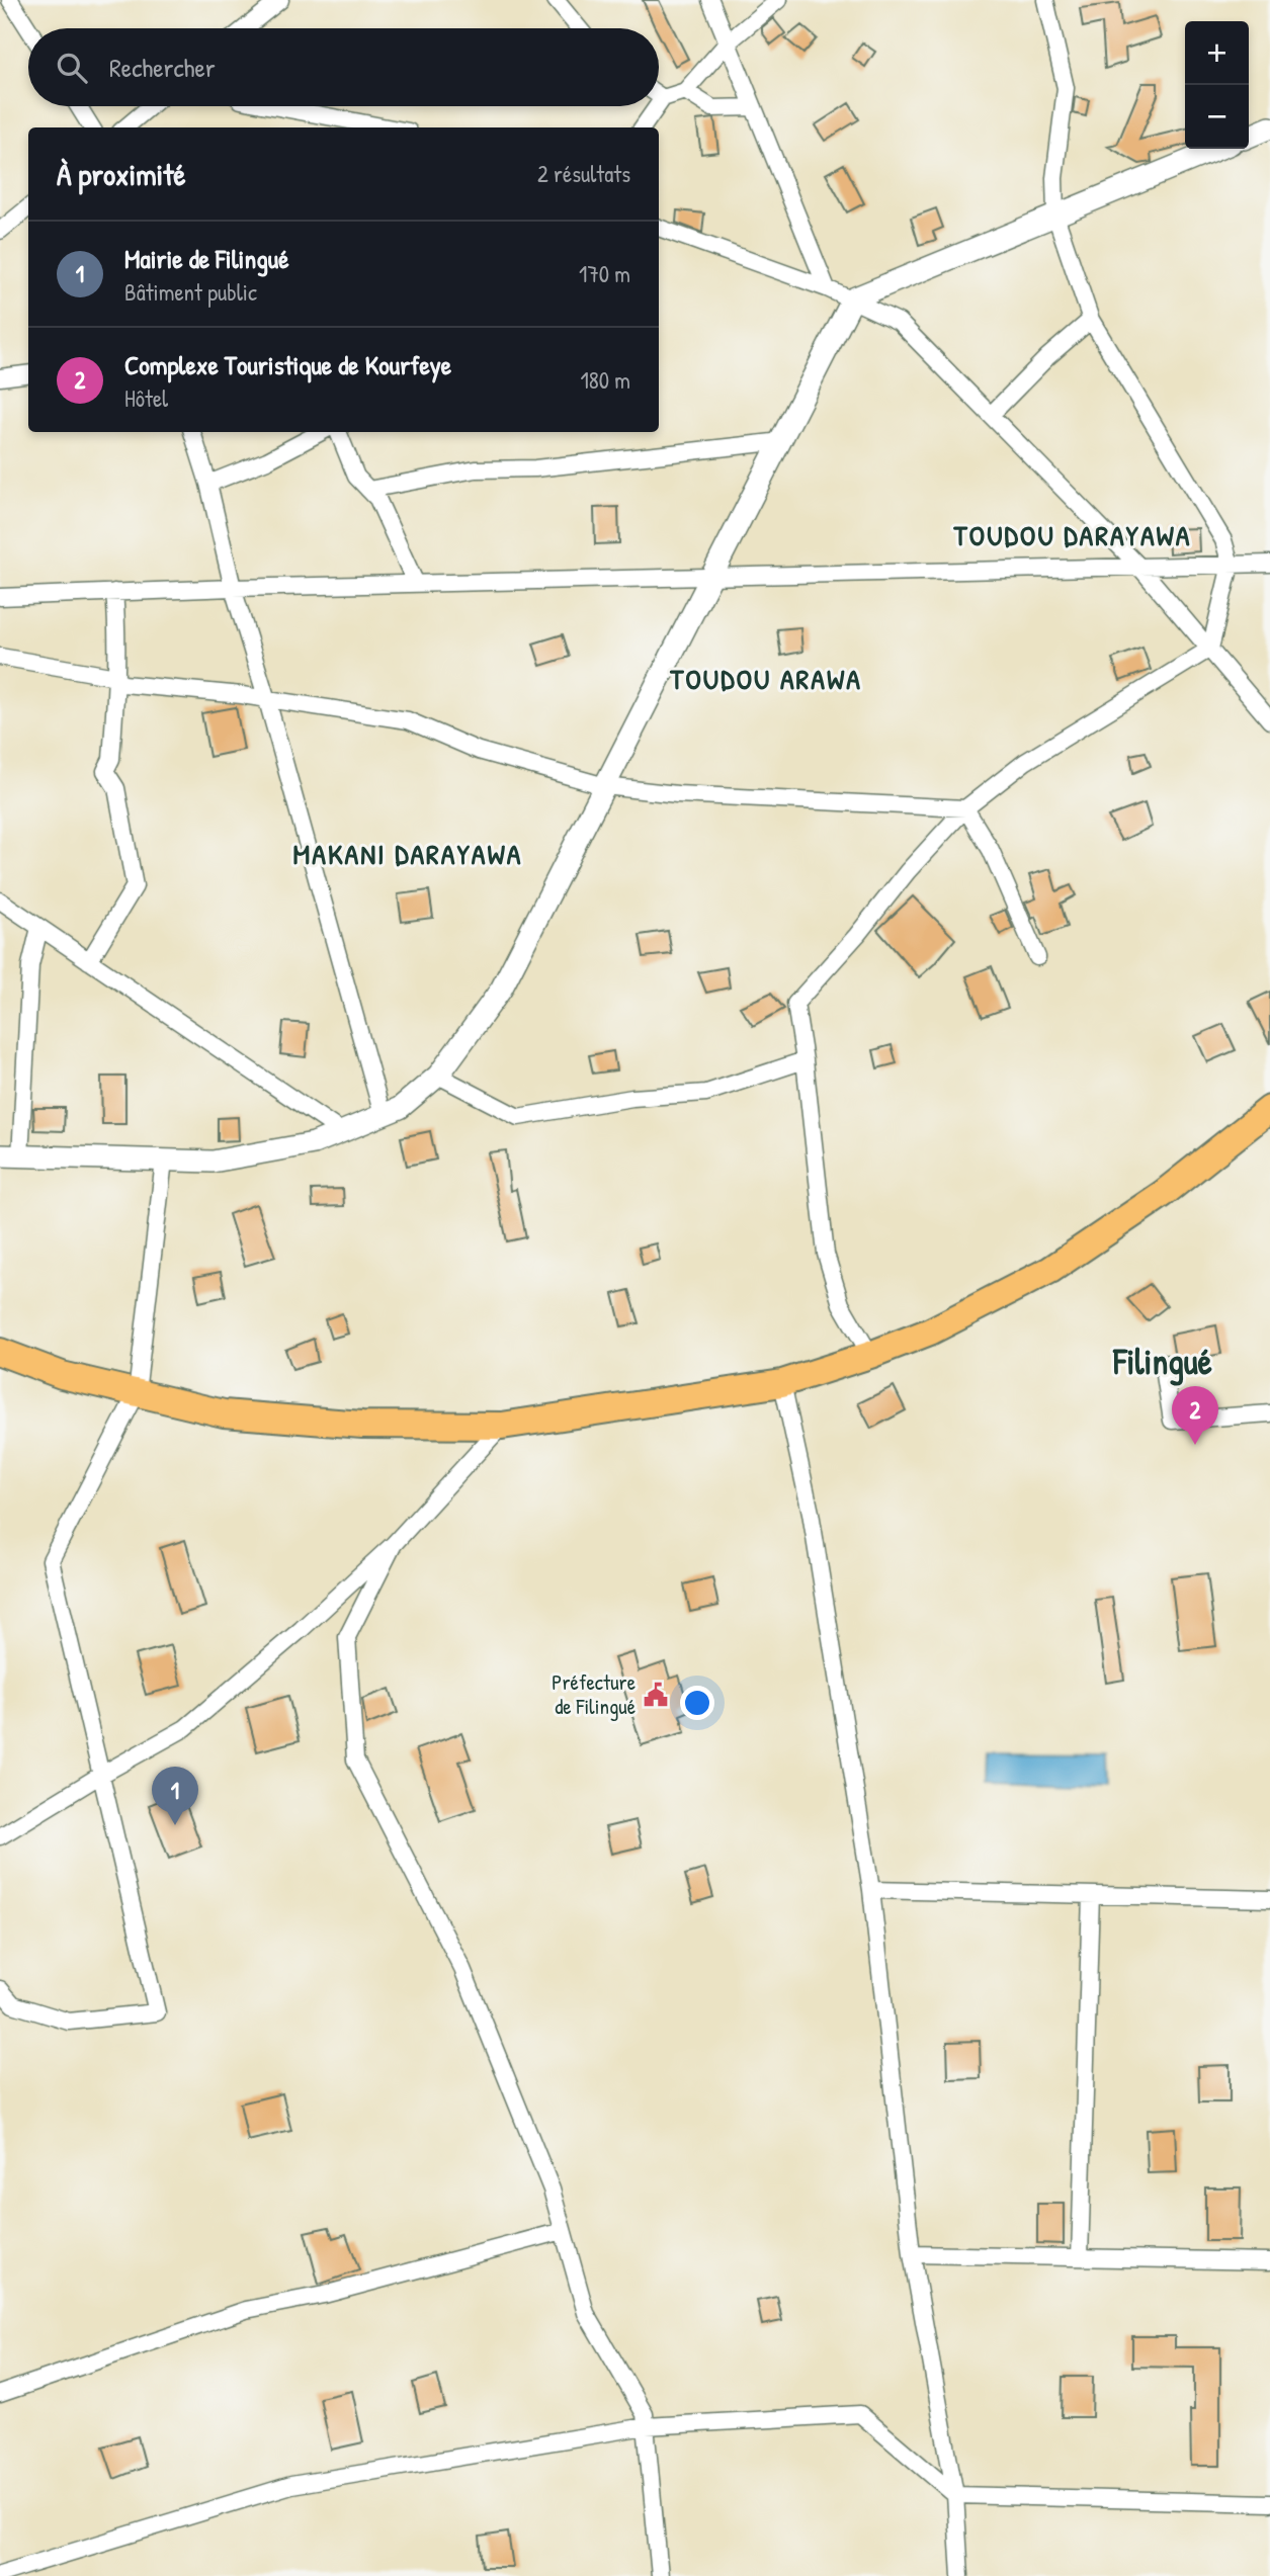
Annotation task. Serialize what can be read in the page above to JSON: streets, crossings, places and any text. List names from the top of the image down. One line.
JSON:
{"districts":["TOUDOU DARAYAWA","TOUDOU ARAWA","MAKANI DARAYAWA","Filingué"],"places":{"public building":["Préfecture de Filingué"]},"page":{"map_buttons":["+","−"],"search":"Rechercher","heading":["À proximité","2 résultats"],"list":[{"mark":"1","name":"Mairie de Filingué","note":"Bâtiment public","value":"170 m"},{"mark":"2","name":"Complexe Touristique de Kourfeye","note":"Hôtel","value":"180 m"}],"pins":["2","1"]}}
